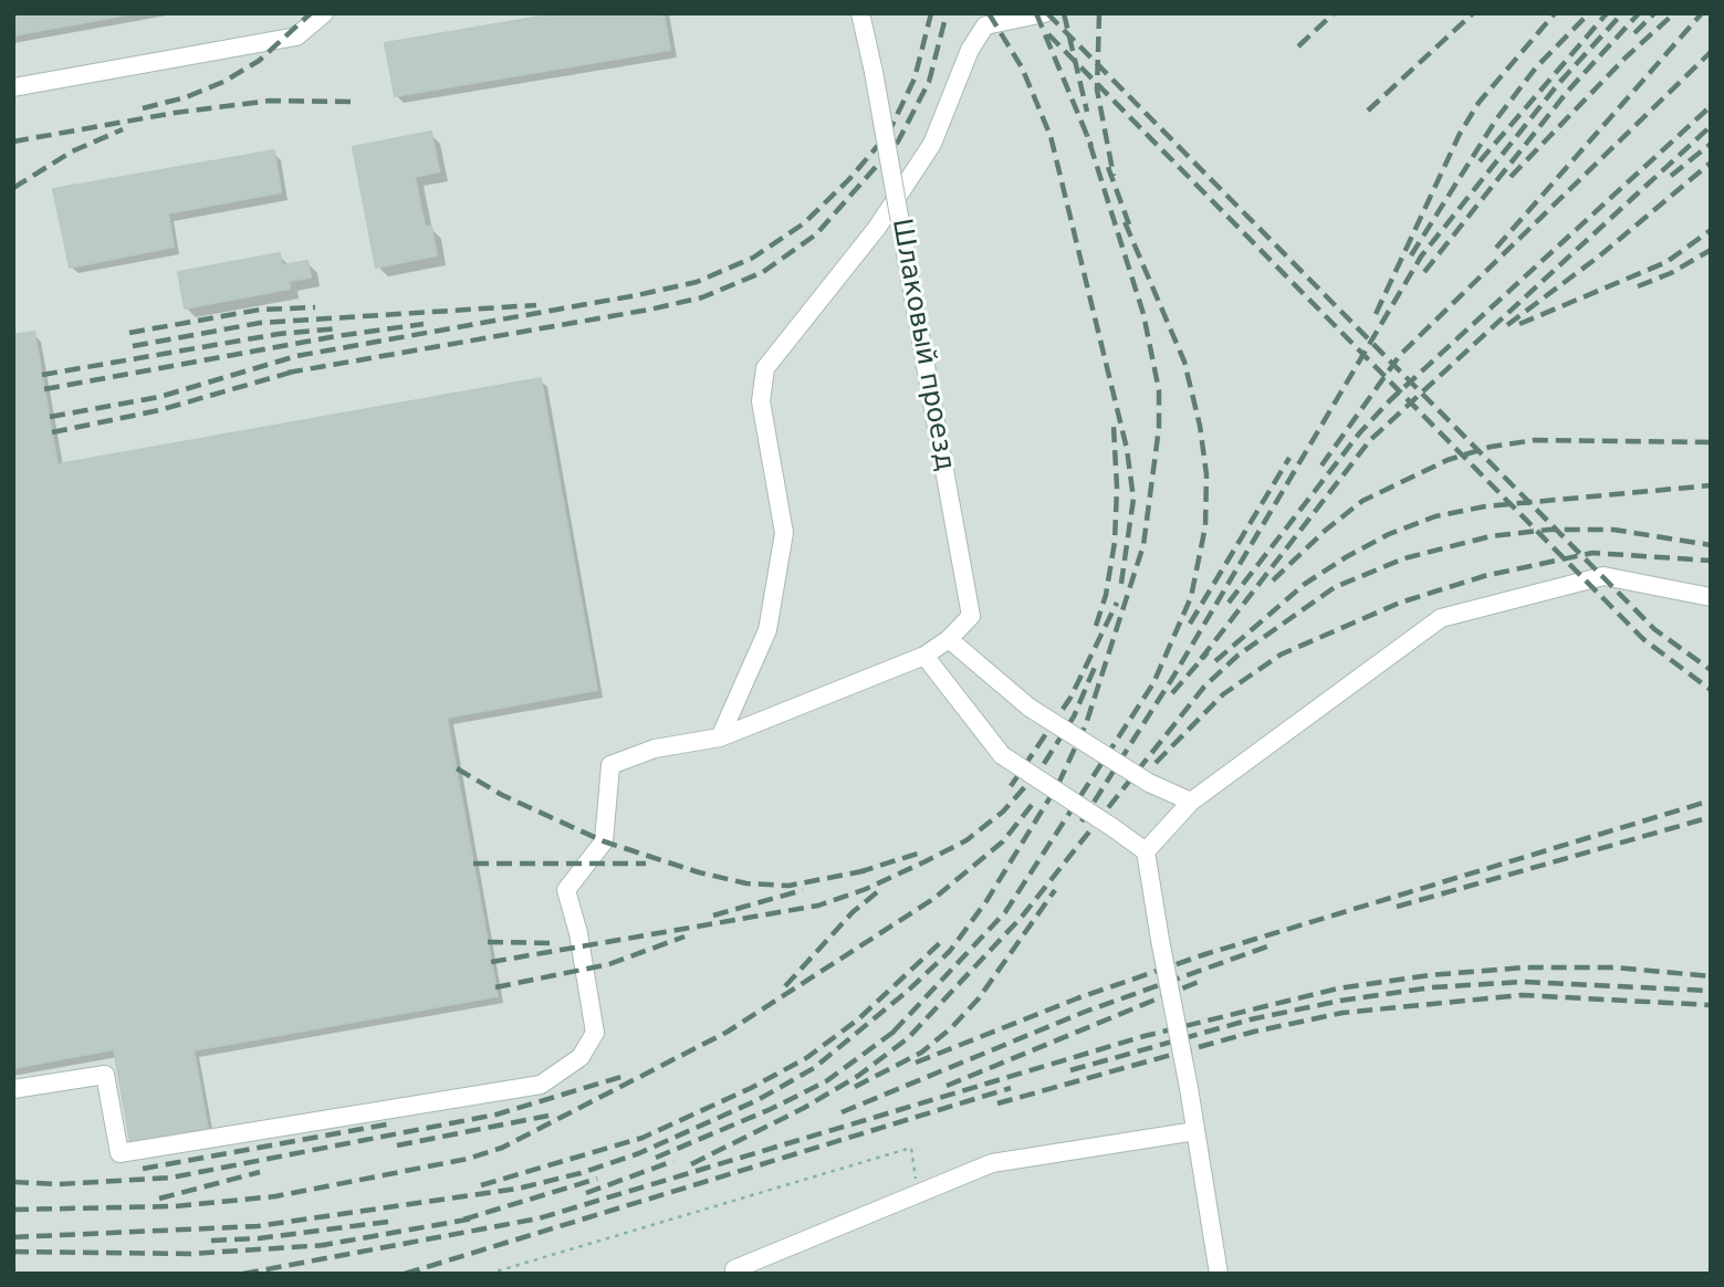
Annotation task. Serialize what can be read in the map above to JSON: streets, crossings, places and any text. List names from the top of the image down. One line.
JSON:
{"streets":{"street":["Шлаковый проезд"]}}
